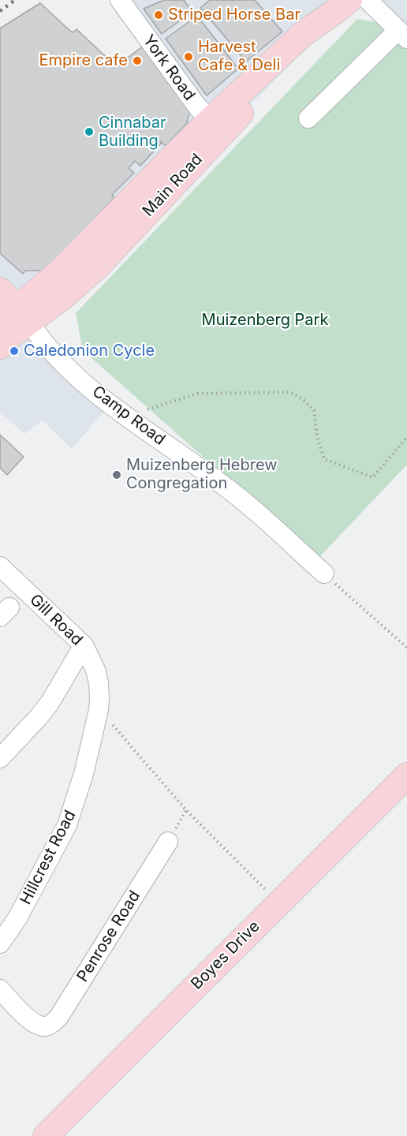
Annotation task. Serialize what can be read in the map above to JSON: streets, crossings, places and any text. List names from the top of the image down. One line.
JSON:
{"streets":{"main road":["Main Road","Boyes Drive"],"street":["York Road","Camp Road","Gill Road","Hillcrest Road","Penrose Road"]},"crossings":[["York Road","Main Road"],["Main Road","Camp Road"],["Gill Road","Hillcrest Road"]],"parks":["Muizenberg Park"],"places":["Striped Horse Bar","Harvest Cafe & Deli","Empire cafe","Cinnabar Building","Caledonion Cycle","Muizenberg Hebrew Congregation"]}
